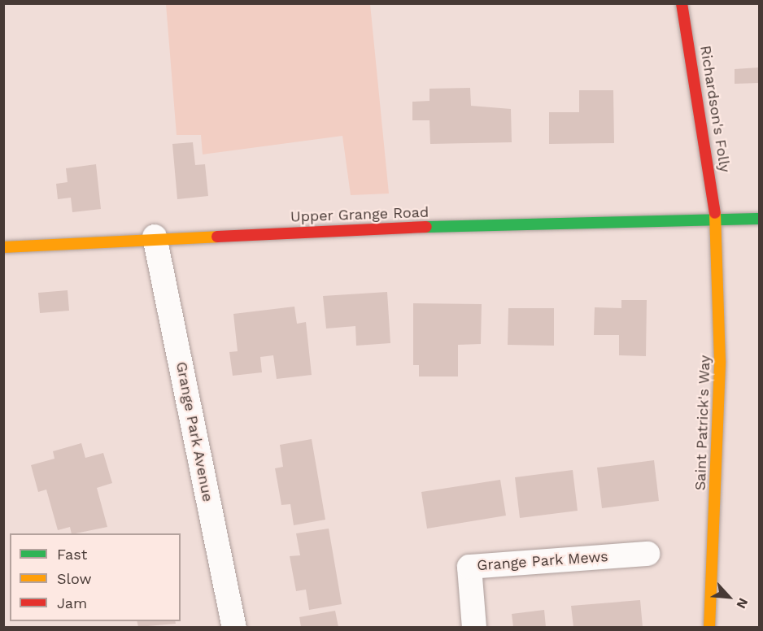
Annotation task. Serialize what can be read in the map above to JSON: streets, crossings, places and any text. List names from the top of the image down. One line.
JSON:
{"streets":{"street":["Richardson's Folly","Upper Grange Road","Saint Patrick's Way","Grange Park Avenue","Grange Park Mews"]},"crossings":[["Richardson's Folly","Upper Grange Road"],["Richardson's Folly","Saint Patrick's Way"],["Upper Grange Road","Saint Patrick's Way"],["Upper Grange Road","Grange Park Avenue"]],"legend":["Fast","Slow","Jam"],"north":"bottom right"}
